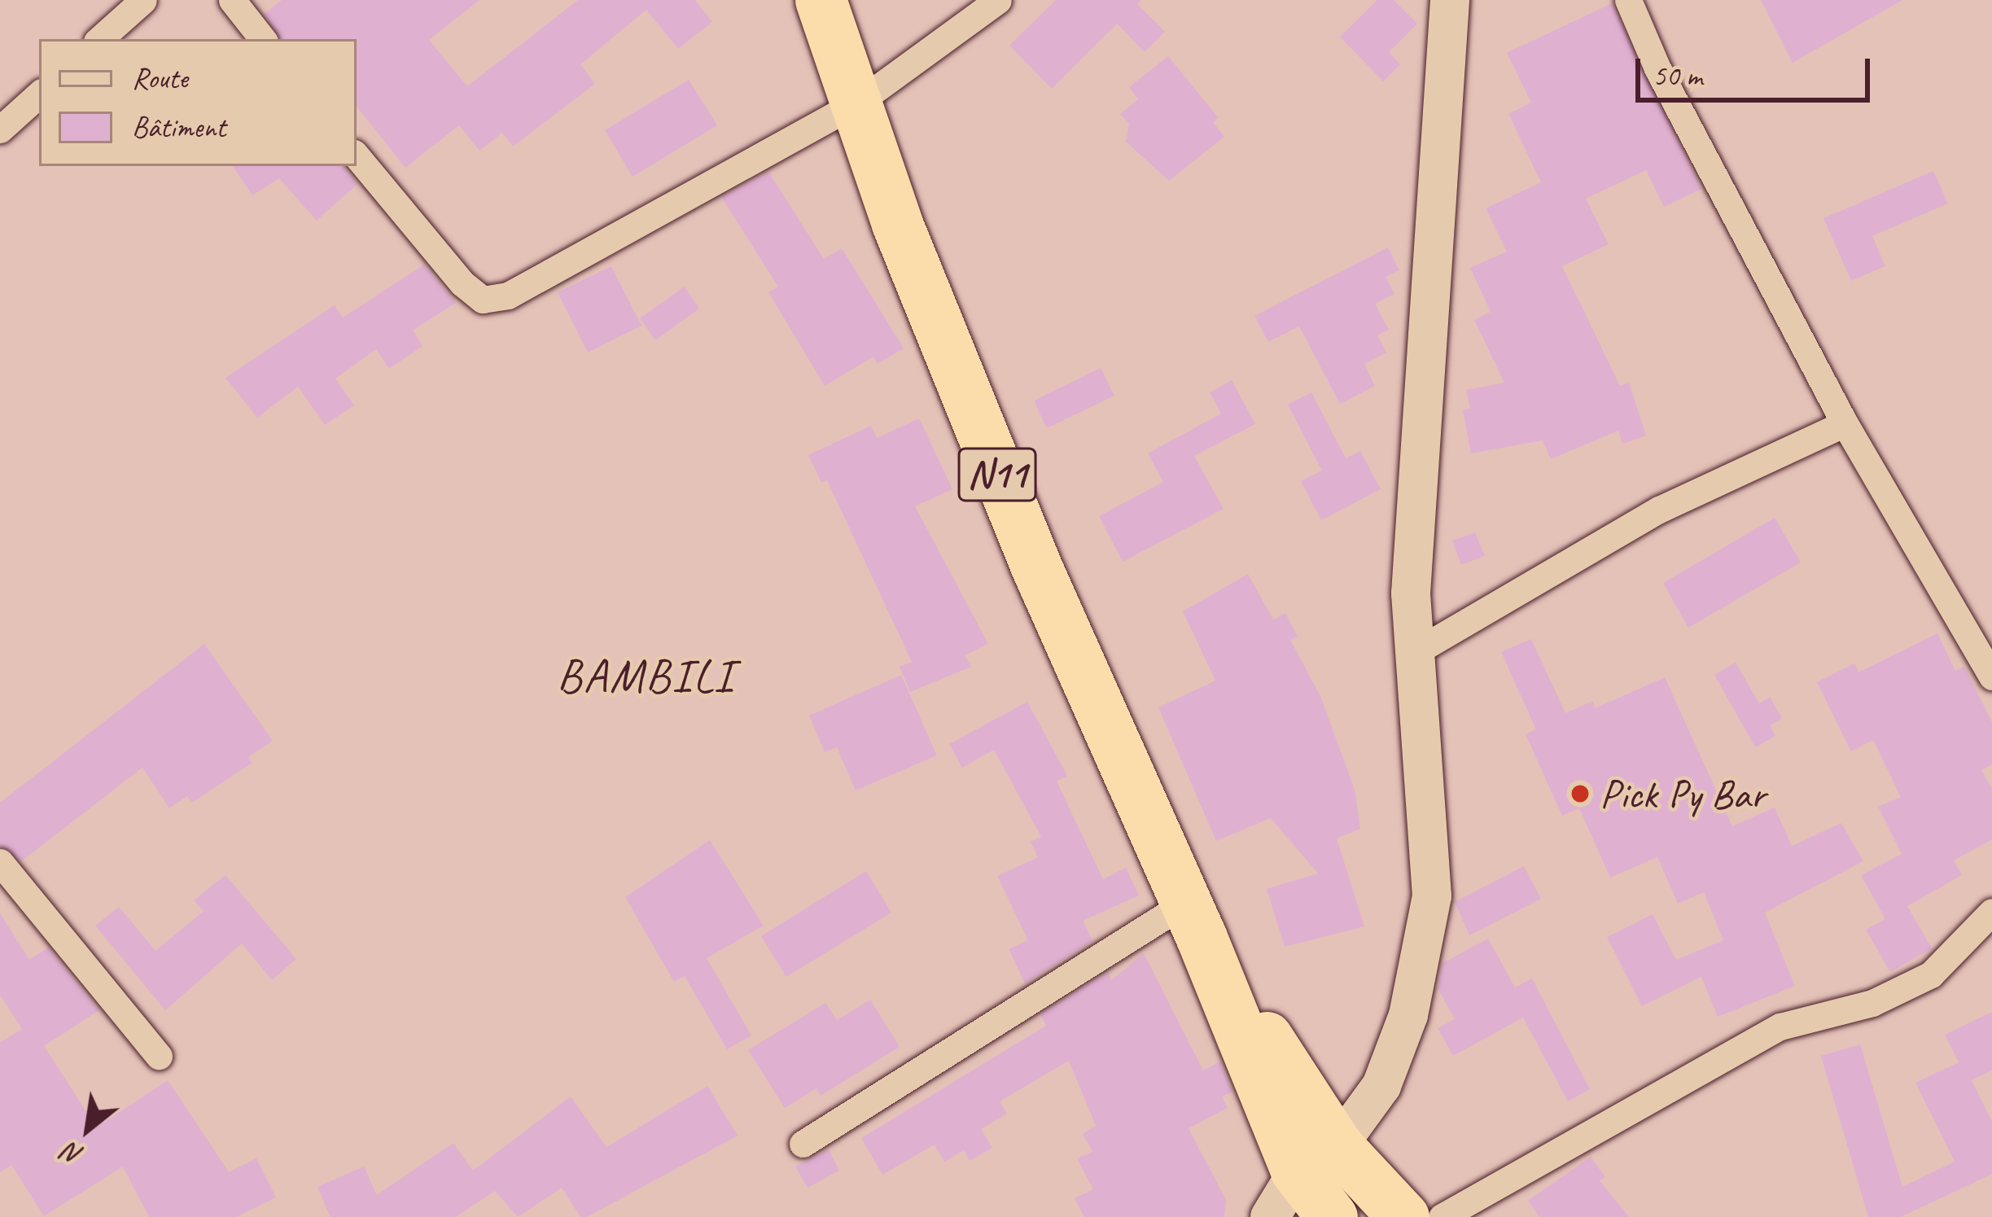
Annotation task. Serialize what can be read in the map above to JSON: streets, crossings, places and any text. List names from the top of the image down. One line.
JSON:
{"streets":{"highway":["N11"]},"districts":["BAMBILI"],"places":["Pick Py Bar"],"legend":["Route","Bâtiment"],"scale_bar":"50 m","north":"bottom left"}
